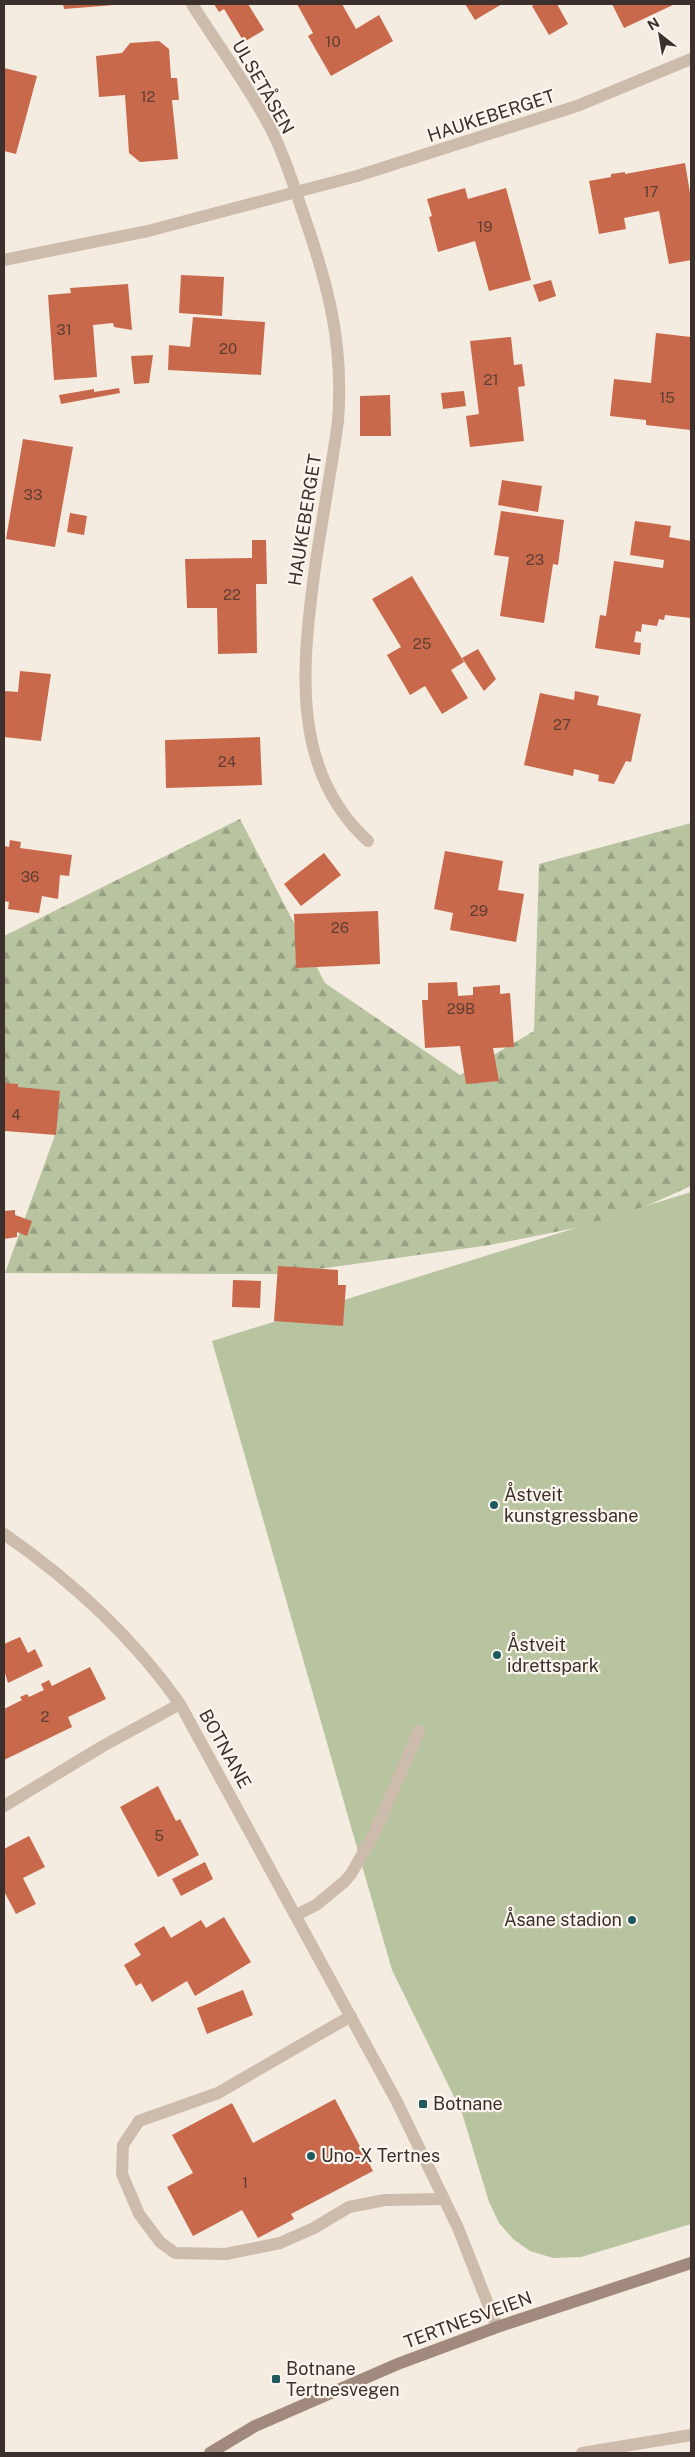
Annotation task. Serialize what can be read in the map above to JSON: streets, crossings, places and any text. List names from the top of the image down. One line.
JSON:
{"streets":{"main road":["TERTNESVEIEN"],"street":["ULSETÅSEN","HAUKEBERGET","BOTNANE"]},"crossings":[["ULSETÅSEN","HAUKEBERGET"],["BOTNANE","TERTNESVEIEN"]],"places":{"other":["Åstveit kunstgressbane","Åstveit idrettspark","Åsane stadion","Uno-X Tertnes"],"transit":["Botnane","Botnane Tertnesvegen"]},"house_numbers":["10","12","17","19","31","20","21","15","33","23","22","25","27","24","36","29","26","29B","4","2","5","1"],"north":"top left"}
